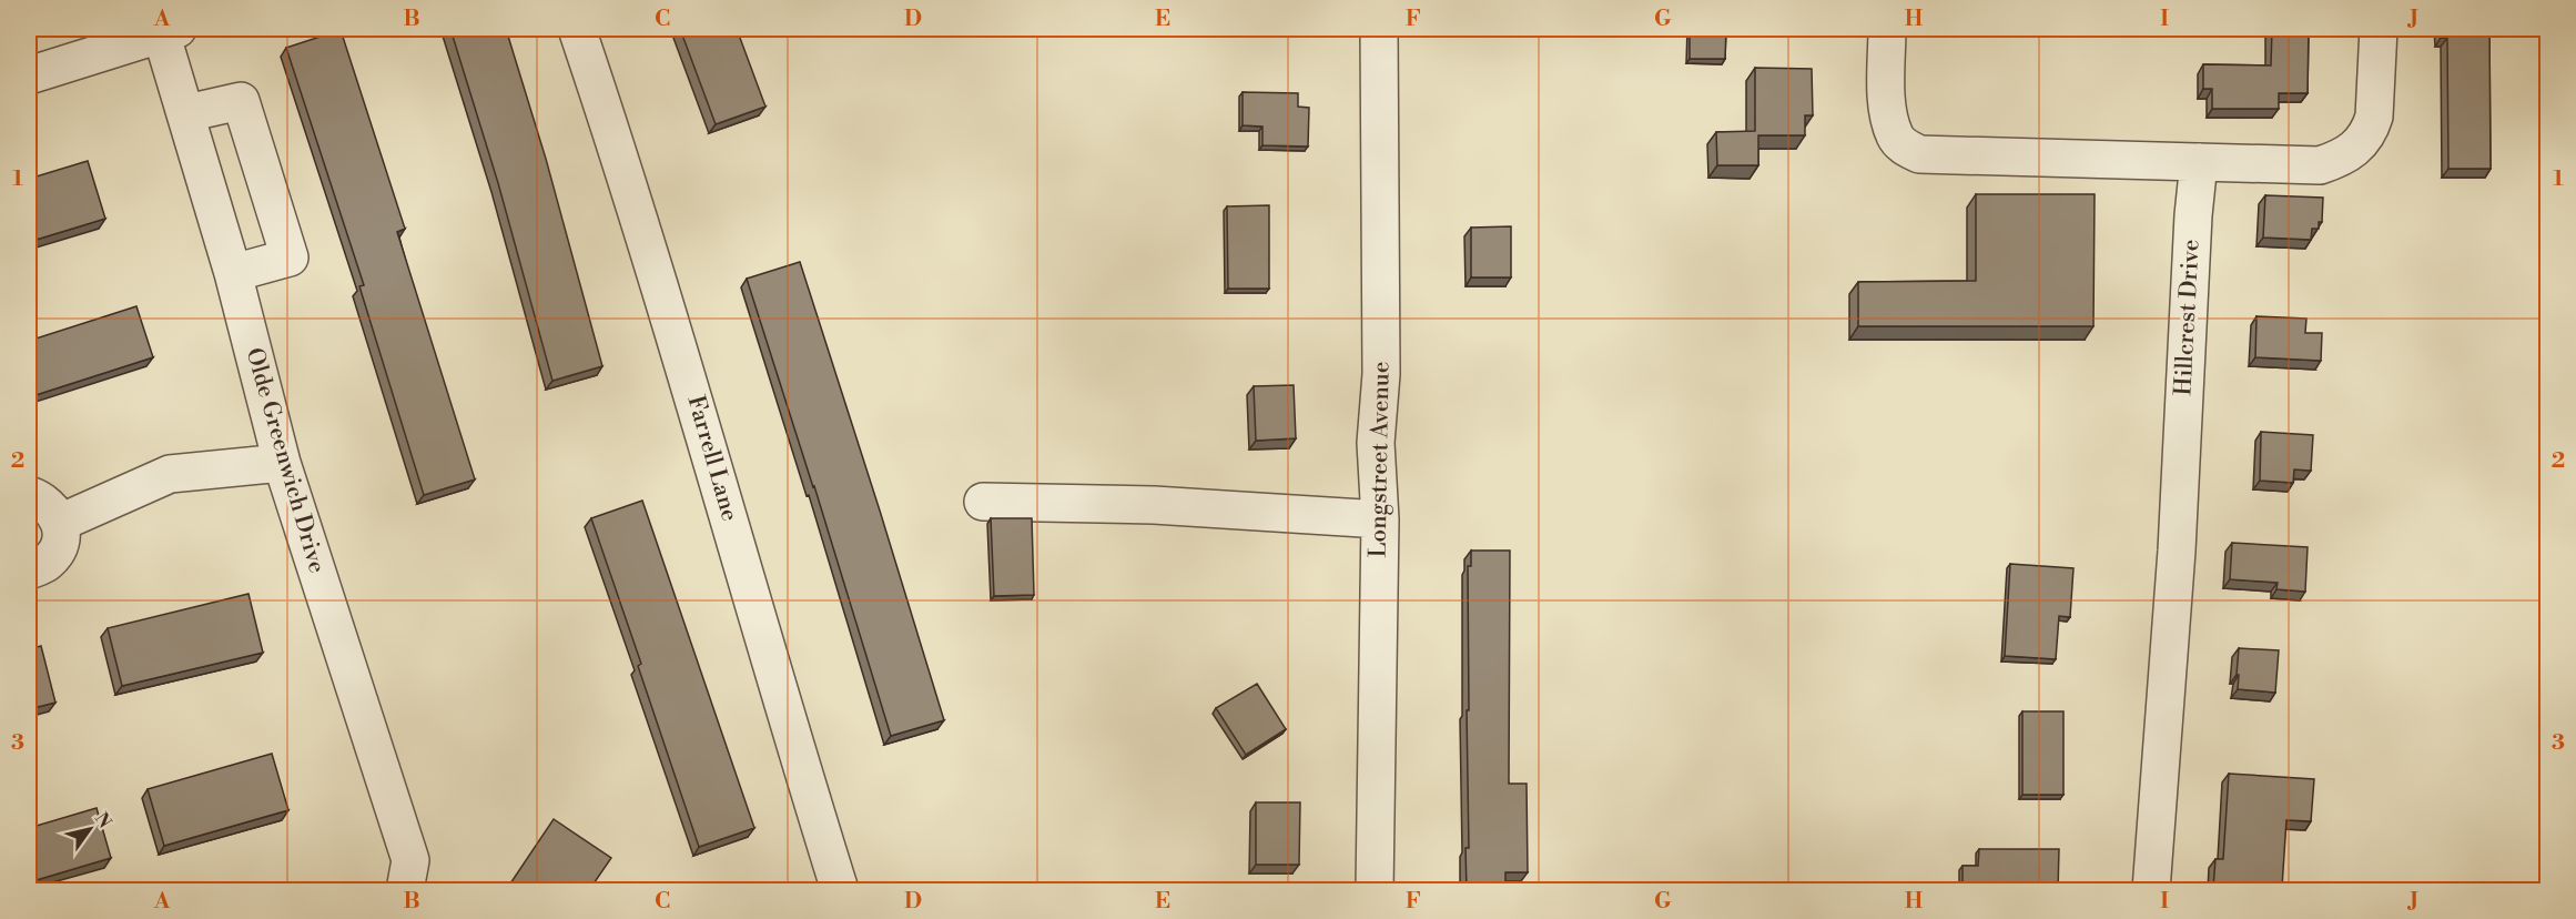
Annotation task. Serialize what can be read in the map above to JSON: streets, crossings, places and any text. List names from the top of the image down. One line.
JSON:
{"streets":{"street":["Hillcrest Drive","Farrell Lane","Longstreet Avenue","Olde Greenwich Drive"]},"north":"top right","grid":{"columns":["A","B","C","D","E","F","G","H","I","J"],"rows":["1","2","3"]}}
